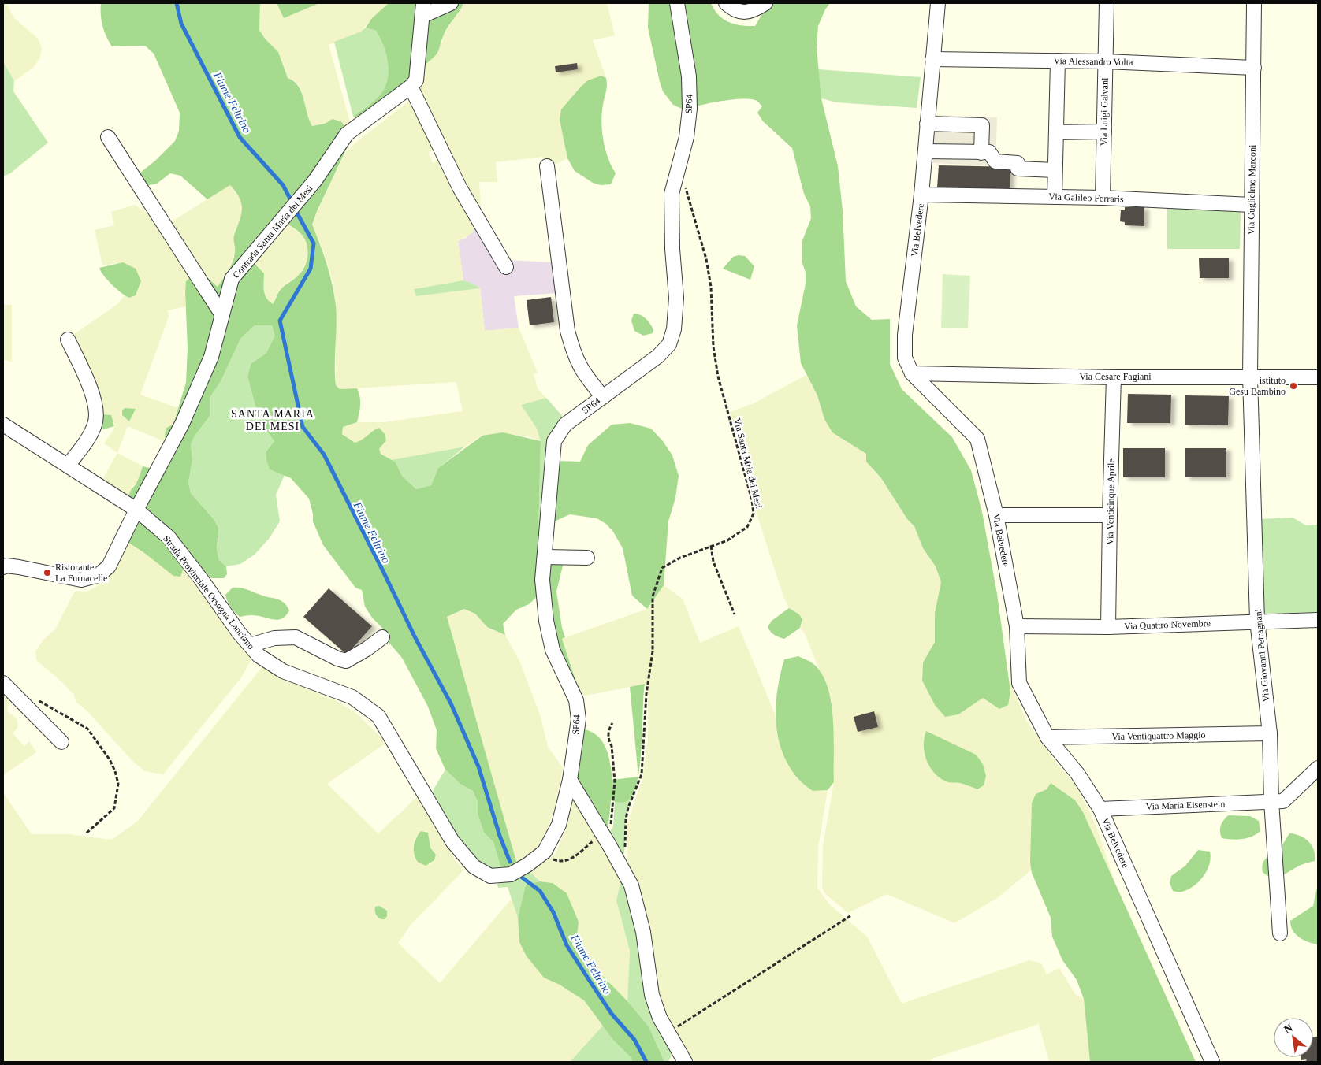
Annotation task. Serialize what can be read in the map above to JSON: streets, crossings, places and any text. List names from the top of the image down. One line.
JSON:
{"streets":{"street":["Via Alessandro Volta","SP64","Via Luigi Galvani","Via Guglielmo Marconi","Via Galileo Ferraris","Via Belvedere","Contrada Santa Maria dei Mesi","Via Cesare Fagiani","Via Venticinque Aprile","Strada Provinciale Orsogna Lanciano","Via Quattro Novembre","Via Giovanni Petragnani","Via Ventiquattro Maggio","Via Maria Eisenstein"],"path":["Via Santa Mria dei Mesi"]},"crossings":[["Via Alessandro Volta","Via Luigi Galvani"],["Via Alessandro Volta","Via Guglielmo Marconi"],["Via Alessandro Volta","Via Belvedere"],["SP64","Via Santa Mria dei Mesi"],["SP64","Strada Provinciale Orsogna Lanciano"],["Via Luigi Galvani","Via Galileo Ferraris"],["Via Guglielmo Marconi","Via Galileo Ferraris"],["Via Guglielmo Marconi","Via Cesare Fagiani"],["Via Guglielmo Marconi","Via Giovanni Petragnani"],["Via Galileo Ferraris","Via Belvedere"],["Via Belvedere","Via Cesare Fagiani"],["Via Belvedere","Via Quattro Novembre"],["Via Belvedere","Via Ventiquattro Maggio"],["Via Belvedere","Via Maria Eisenstein"],["Contrada Santa Maria dei Mesi","Strada Provinciale Orsogna Lanciano"],["Via Cesare Fagiani","Via Venticinque Aprile"],["Via Cesare Fagiani","Via Giovanni Petragnani"],["Via Venticinque Aprile","Via Quattro Novembre"],["Via Quattro Novembre","Via Giovanni Petragnani"],["Via Giovanni Petragnani","Via Ventiquattro Maggio"],["Via Giovanni Petragnani","Via Maria Eisenstein"]],"districts":["SANTA MARIA DEI MESI"],"water":["Fiume Feltrino"],"places":["istituto Gesu Bambino","Ristorante La Furnacelle"],"north":"top left"}
